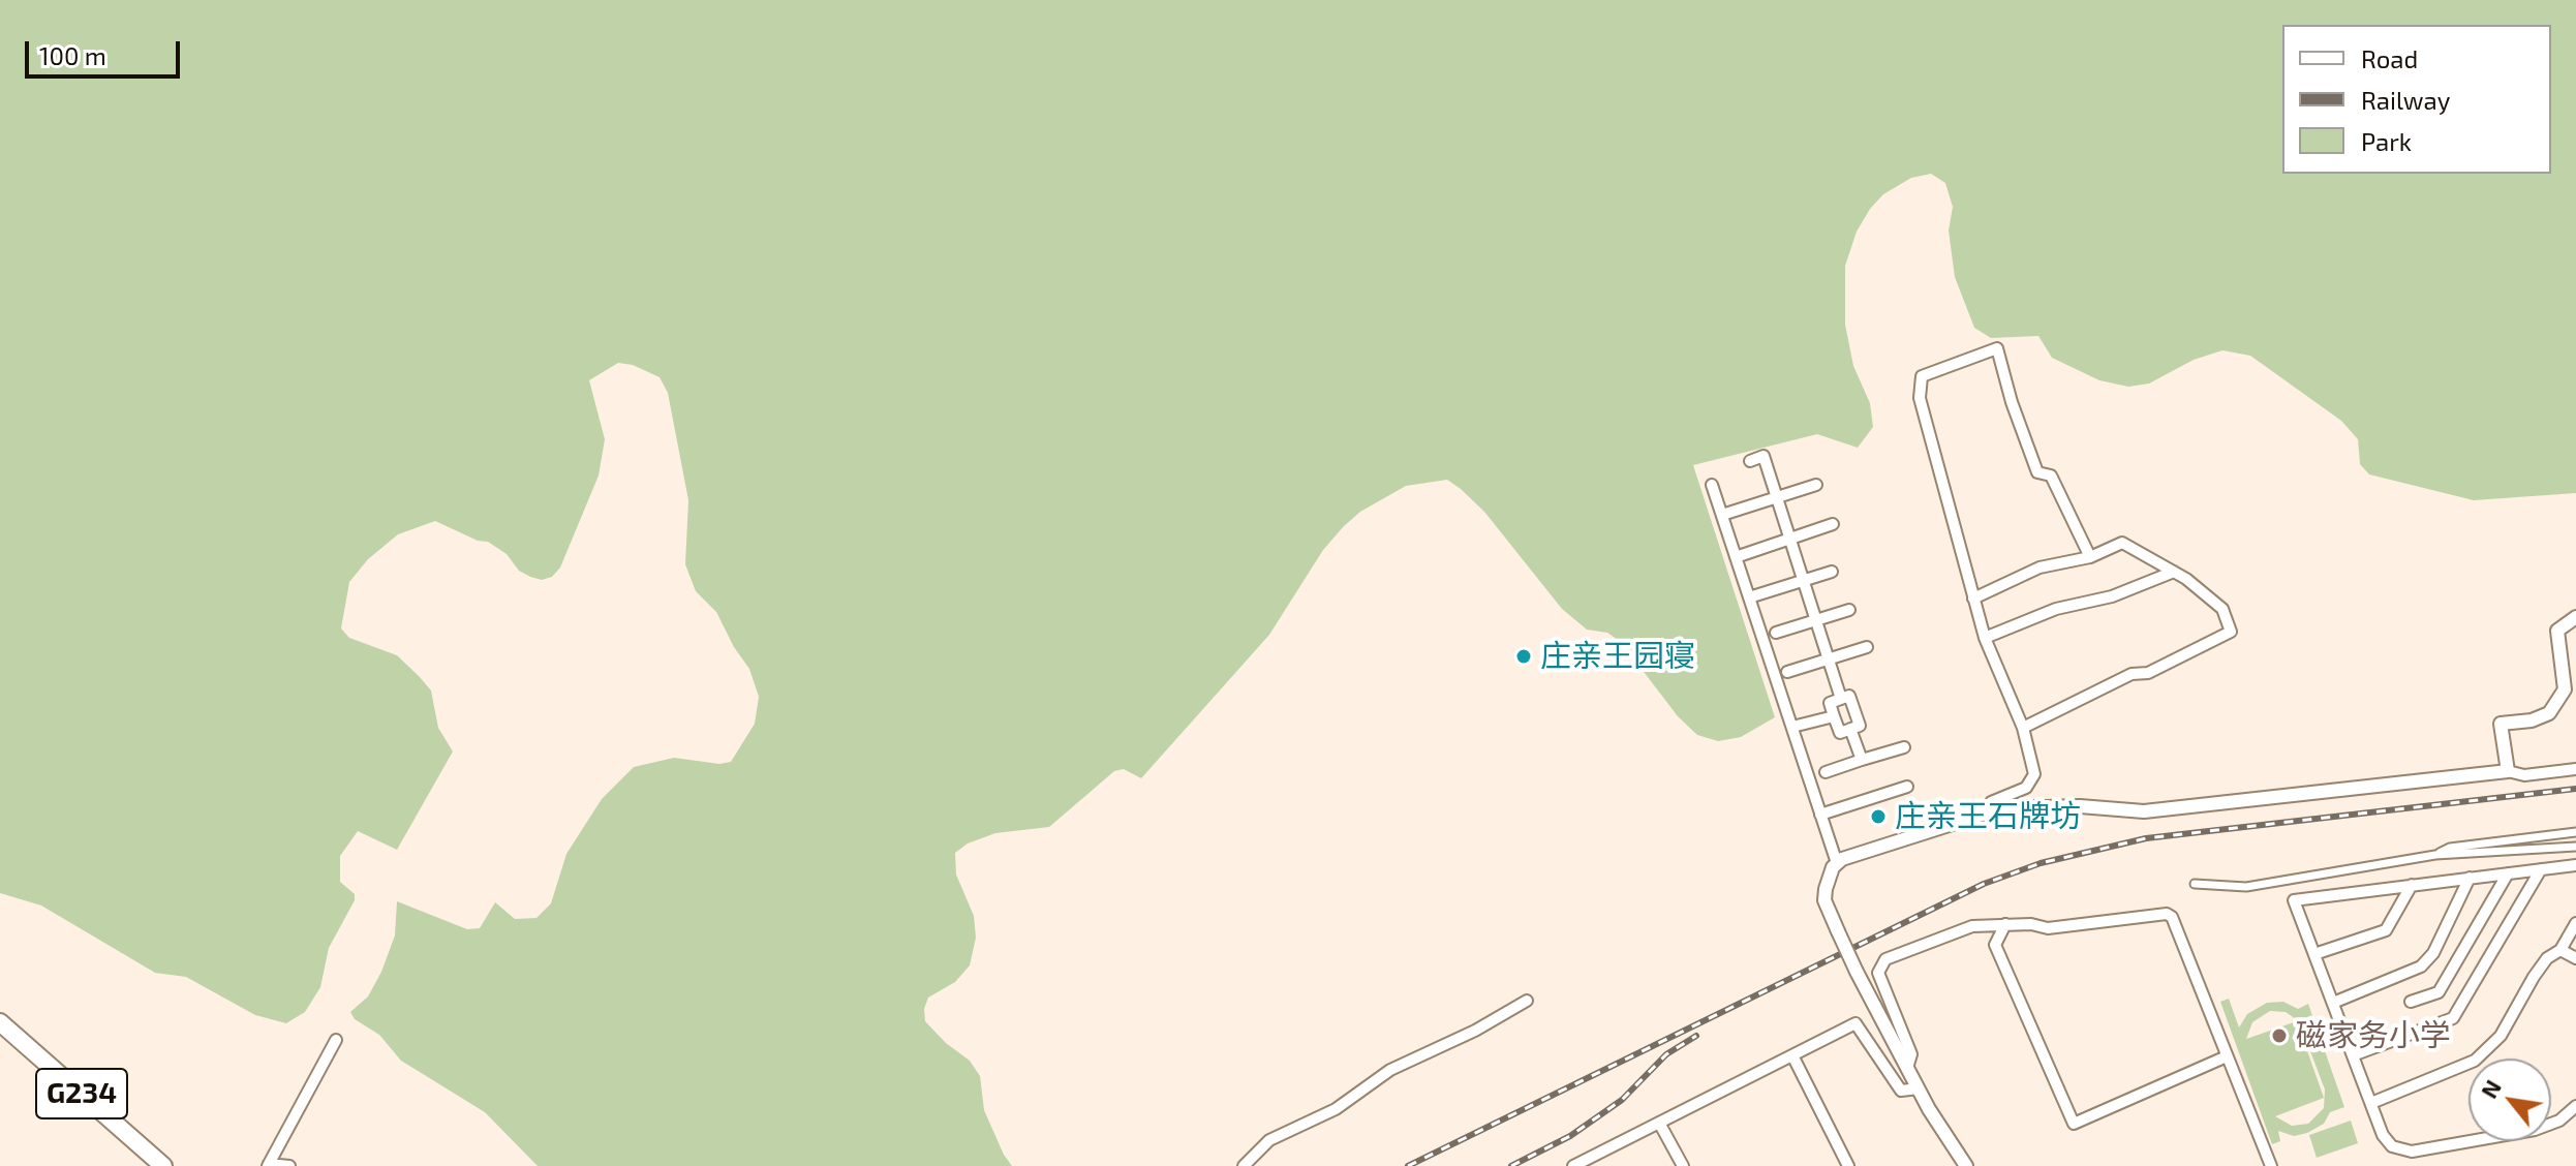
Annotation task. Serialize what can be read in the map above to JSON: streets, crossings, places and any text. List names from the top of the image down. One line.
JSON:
{"streets":{"highway":["G234"]},"places":["庄亲王园寝","庄亲王石牌坊","磁家务小学"],"legend":["Road","Railway","Park"],"scale_bar":"100 m","north":"top left"}
